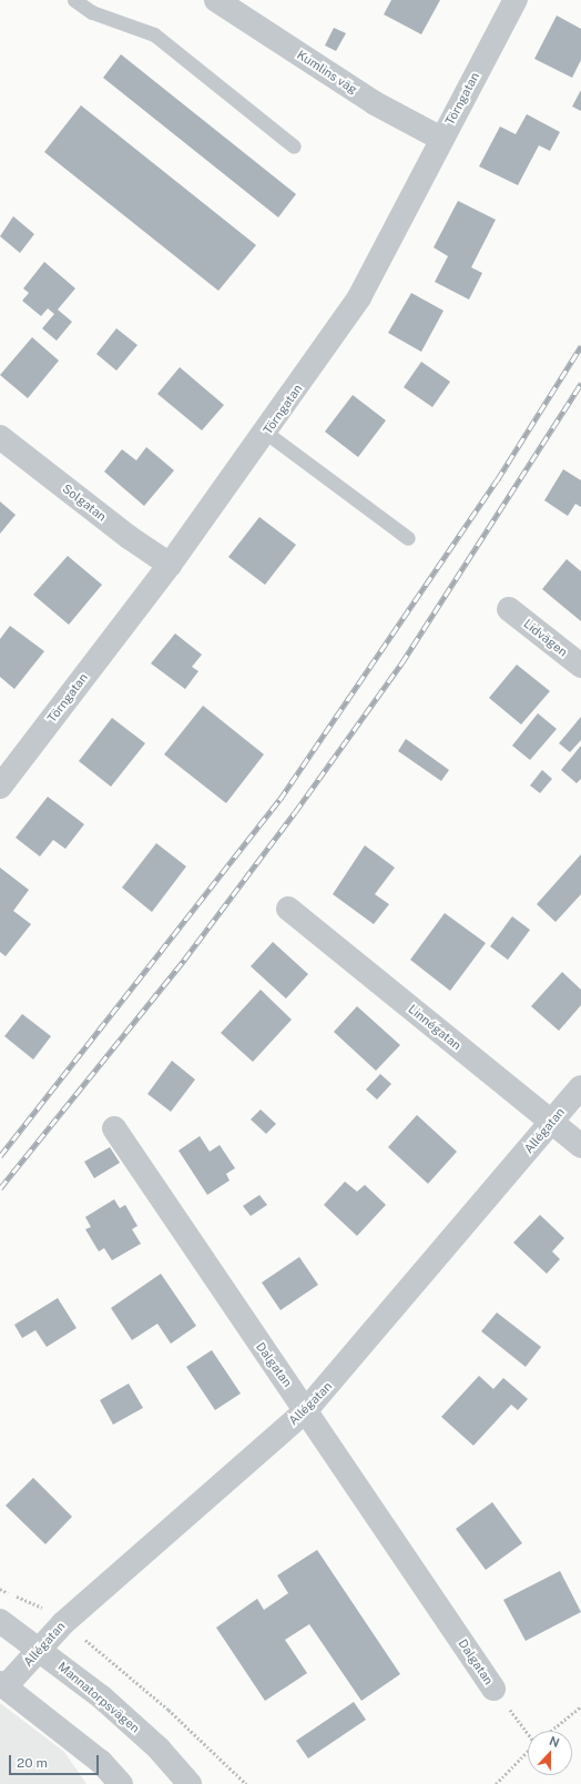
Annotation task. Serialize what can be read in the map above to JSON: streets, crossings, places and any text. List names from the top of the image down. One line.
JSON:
{"streets":{"street":["Kumlins väg","Törngatan","Solgatan","Lidvägen","Linnégatan","Allégatan","Dalgatan","Mannatorpsvägen"]},"crossings":[["Kumlins väg","Törngatan"],["Törngatan","Solgatan"],["Linnégatan","Allégatan"],["Allégatan","Dalgatan"],["Allégatan","Mannatorpsvägen"]],"scale_bar":"20 m","north":"top"}
